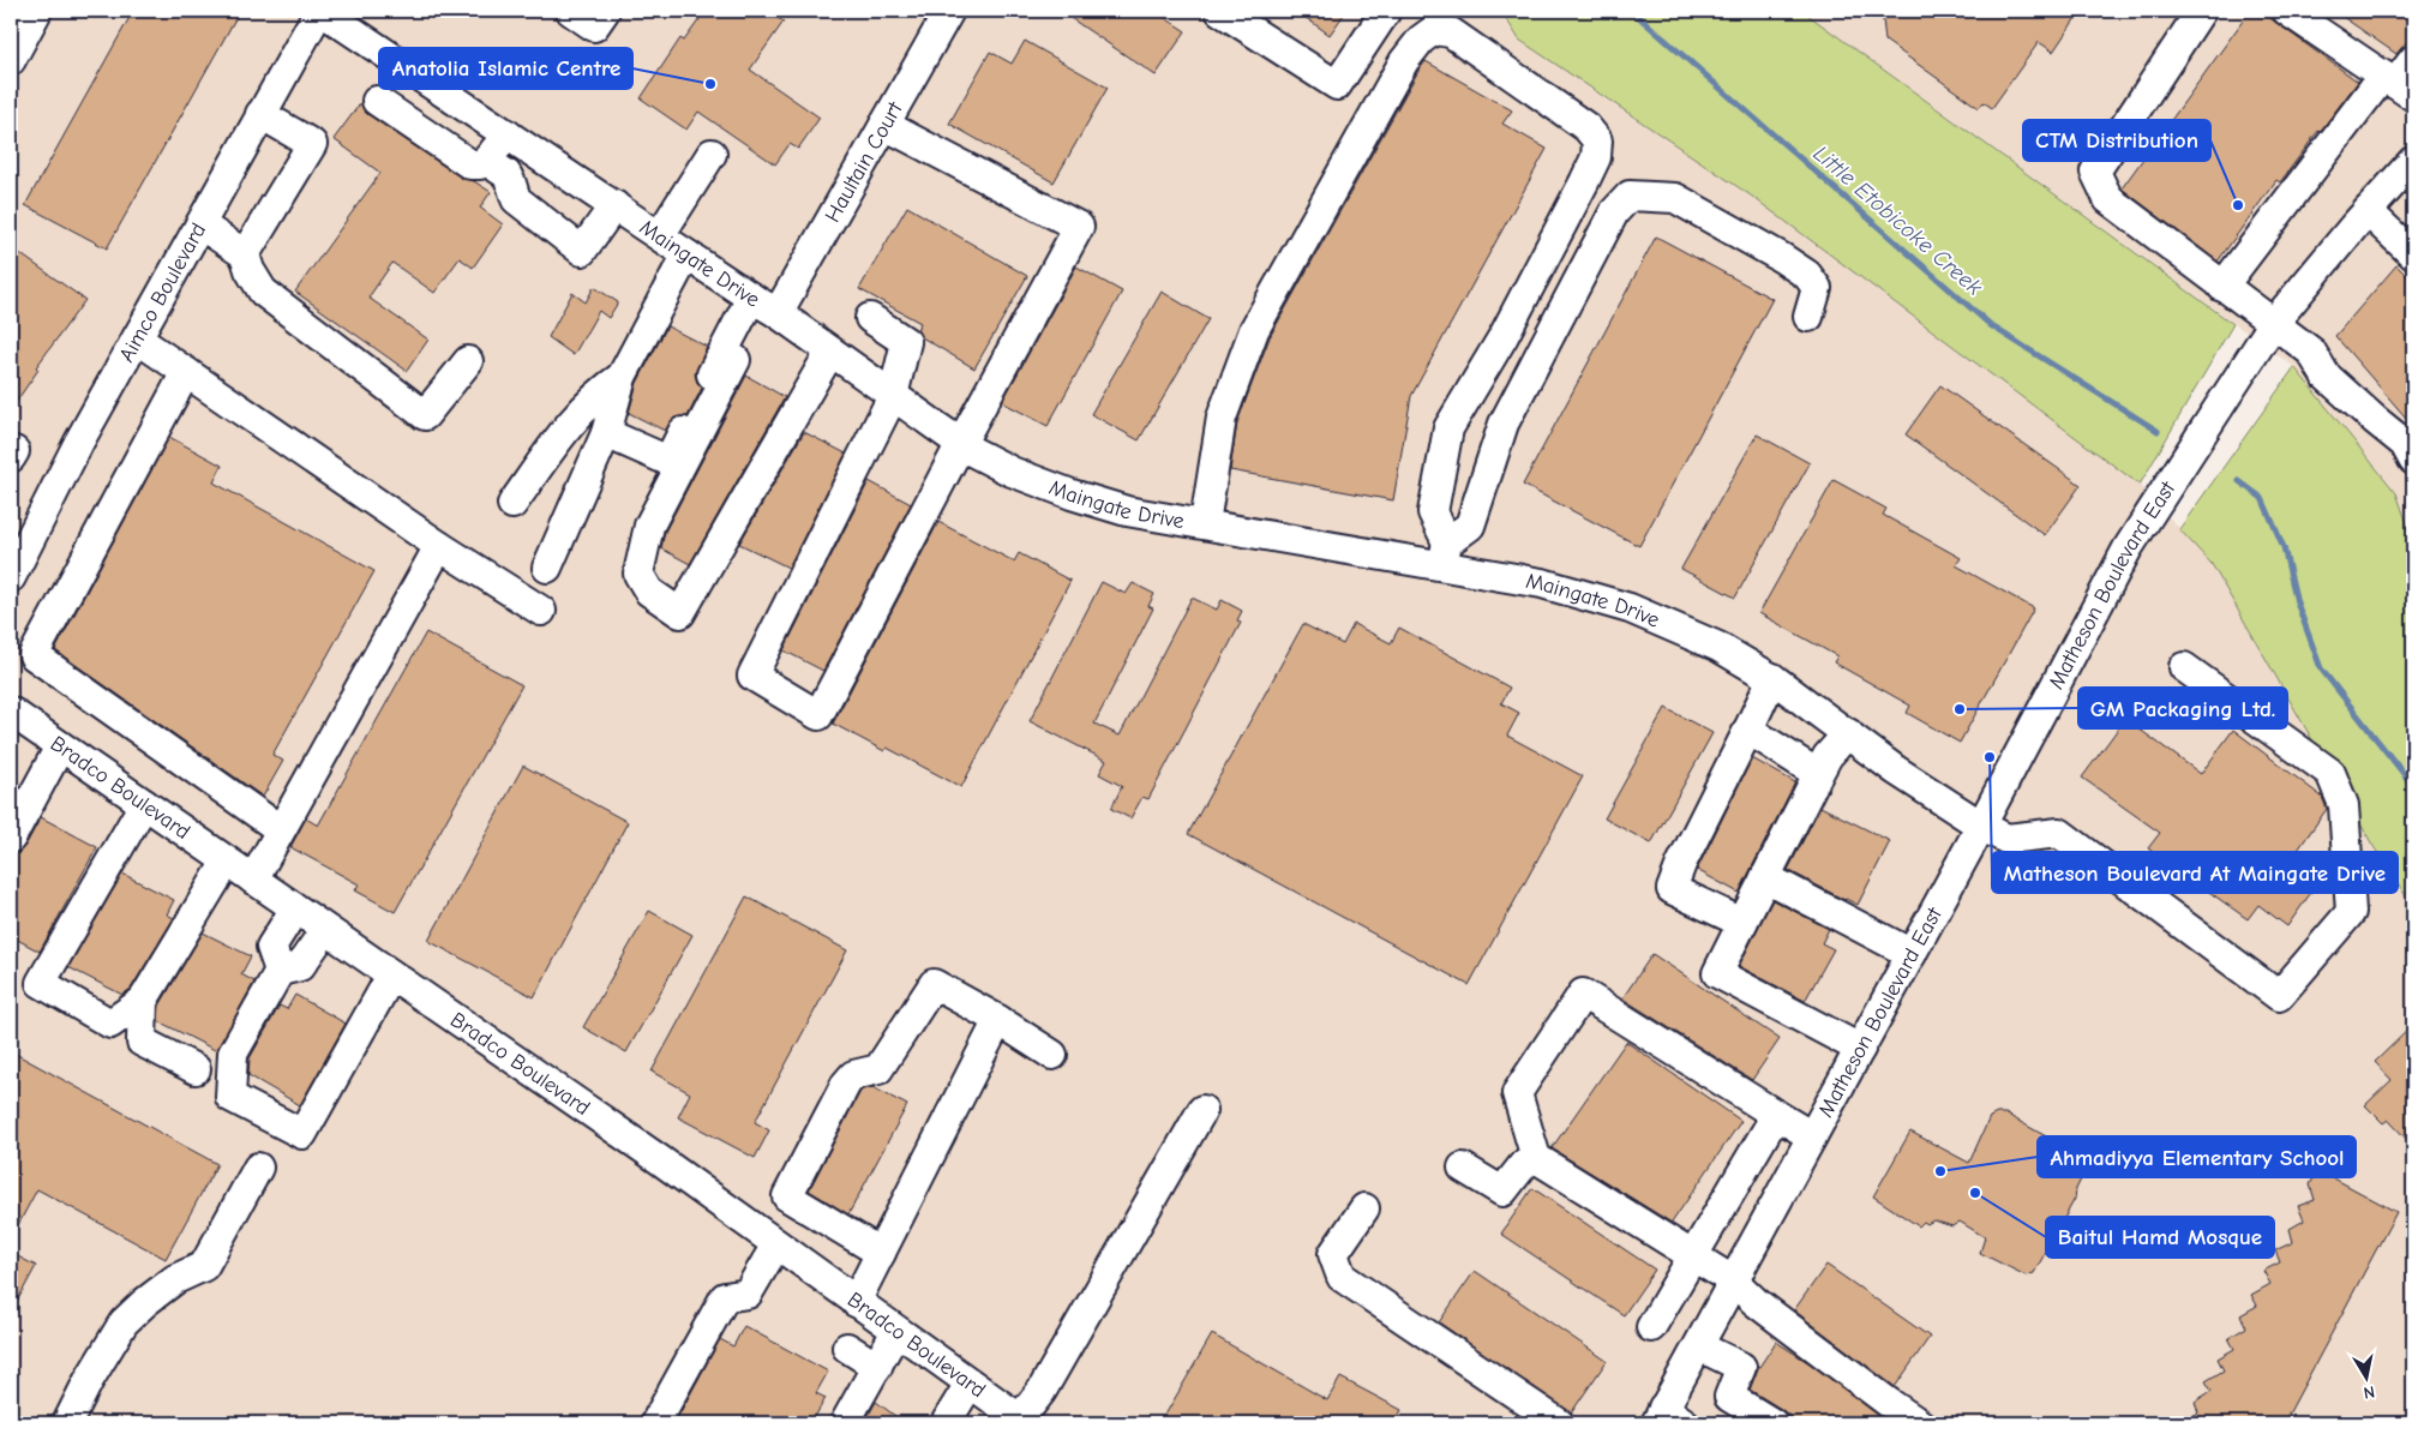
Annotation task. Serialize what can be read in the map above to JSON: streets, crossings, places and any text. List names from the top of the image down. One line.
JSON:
{"streets":{"street":["Haultain Court","Maingate Drive","Aimco Boulevard","Matheson Boulevard East","Bradco Boulevard"]},"crossings":[["Haultain Court","Maingate Drive"],["Maingate Drive","Aimco Boulevard"],["Maingate Drive","Matheson Boulevard East"]],"water":["Little Etobicoke Creek"],"places":["Anatolia Islamic Centre","CTM Distribution","GM Packaging Ltd.","Matheson Boulevard At Maingate Drive","Ahmadiyya Elementary School","Baitul Hamd Mosque"],"north":"bottom"}
